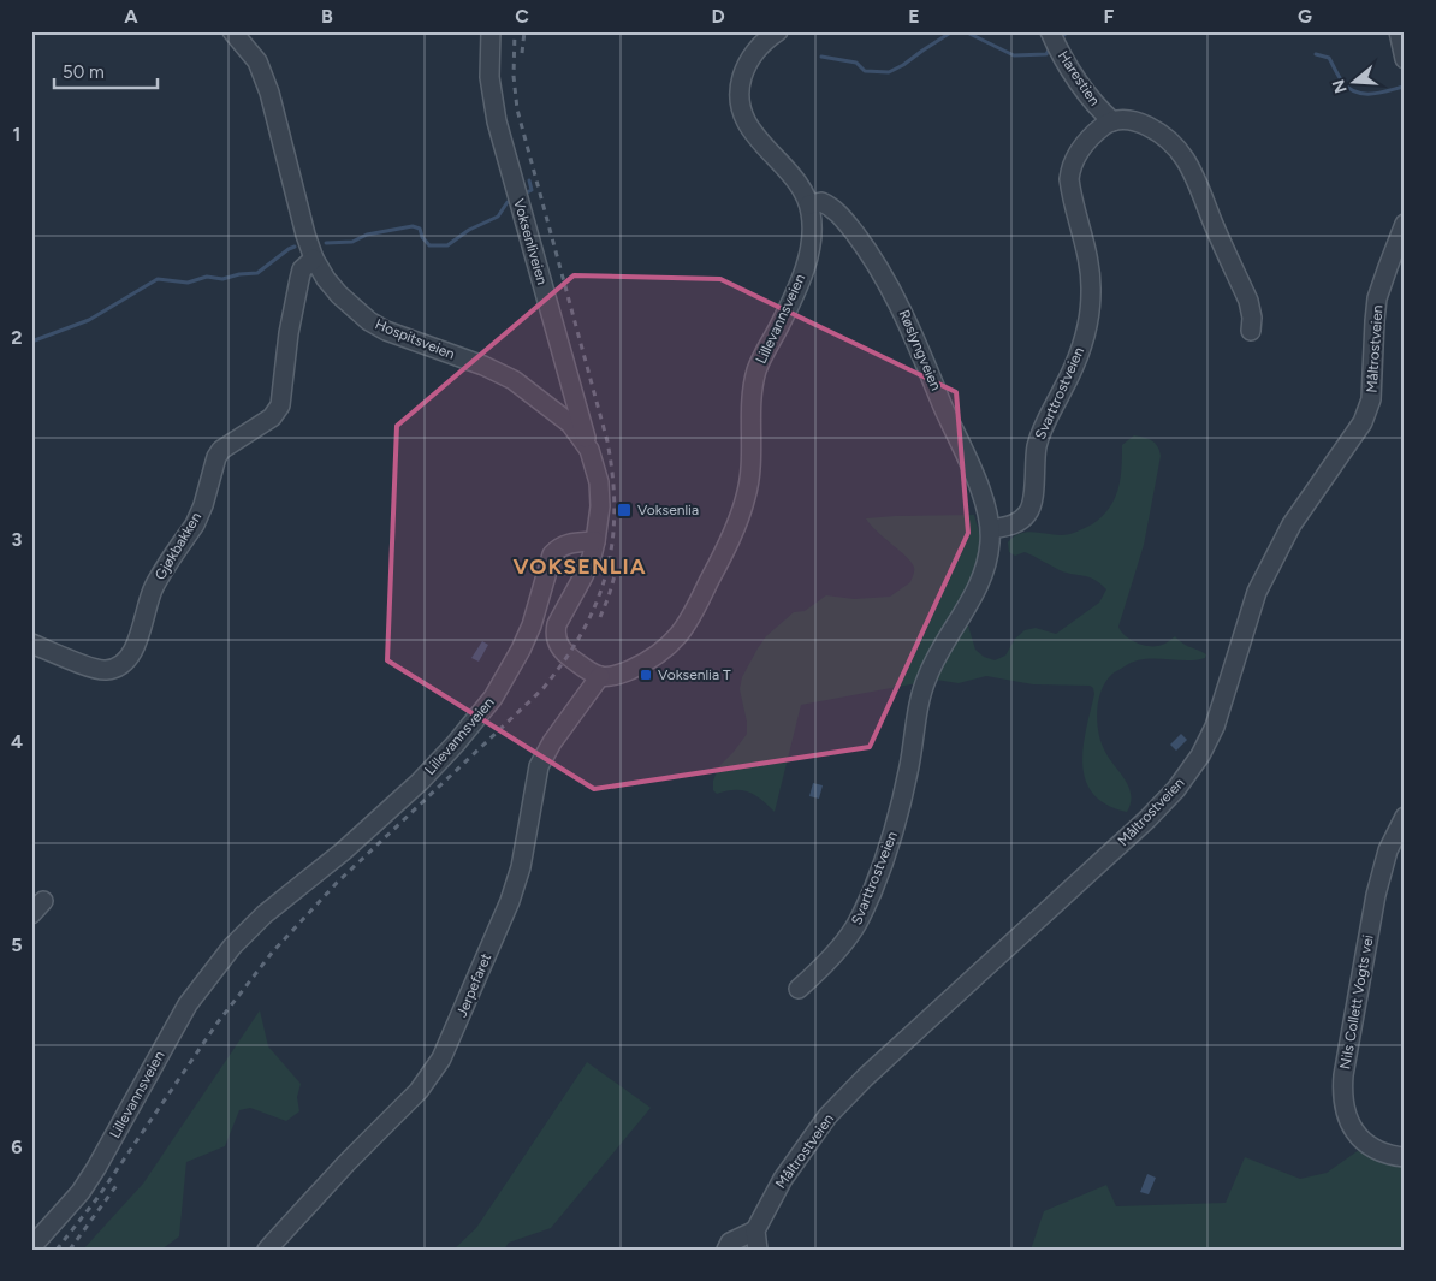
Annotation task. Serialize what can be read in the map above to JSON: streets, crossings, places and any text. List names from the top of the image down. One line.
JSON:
{"streets":{"street":["Harestien","Voksenliveien","Lillevannsveien","Hospitsveien","Måltrostveien","Røslyngveien","Svarttrostveien","Gjøkbakken","Jerpefaret","Nils Collett Vogts vei"]},"crossings":[["Harestien","Svarttrostveien"],["Voksenliveien","Hospitsveien"],["Lillevannsveien","Hospitsveien"],["Lillevannsveien","Røslyngveien"],["Lillevannsveien","Jerpefaret"],["Hospitsveien","Gjøkbakken"],["Røslyngveien","Svarttrostveien"]],"districts":["VOKSENLIA"],"places":{"transit":["Voksenlia","Voksenlia T"]},"scale_bar":"50 m","north":"left","grid":{"columns":["A","B","C","D","E","F","G"],"rows":["1","2","3","4","5","6"]}}
